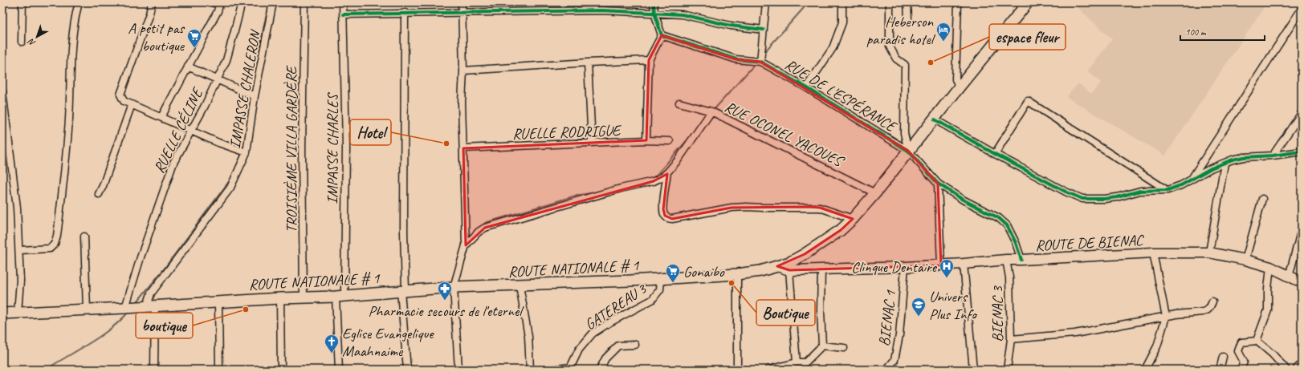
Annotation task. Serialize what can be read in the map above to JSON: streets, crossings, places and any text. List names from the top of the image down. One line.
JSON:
{"streets":{"main road":["ROUTE DE BIENAC","ROUTE NATIONALE # 1"],"street":["IMPASSE CHALERON","RUE DE L'ESPÉRANCE","RUELLE CÉLINE","RUELLE RODRIGUE","RUE OCONEL YACOUES","IMPASSE CHARLES","TROISIÈME VILLA GARDÈRE","GATEREAU 3","BIENAC 3","BIENAC 1"]},"crossings":[["IMPASSE CHALERON","ROUTE NATIONALE # 1"],["RUE DE L'ESPÉRANCE","ROUTE NATIONALE # 1"],["RUELLE CÉLINE","ROUTE NATIONALE # 1"],["RUE OCONEL YACOUES","ROUTE NATIONALE # 1"],["IMPASSE CHARLES","ROUTE NATIONALE # 1"],["TROISIÈME VILLA GARDÈRE","ROUTE NATIONALE # 1"],["ROUTE DE BIENAC","ROUTE NATIONALE # 1"],["ROUTE DE BIENAC","BIENAC 3"],["ROUTE DE BIENAC","BIENAC 1"],["ROUTE NATIONALE # 1","GATEREAU 3"]],"places":{"hotel":["Heberson paradis hotel"],"supermarket":["A petit pas boutique","Gonaibo"],"other":["espace fleur","Hotel","Boutique","boutique"],"hospital":["Clinque Dentaire"],"pharmacy":["Pharmacie secours de l'eternel"],"school or university":["Univers Plus Info"],"church":["Eglise Evangelique Maahnaime"]},"scale_bar":"100 m","north":"bottom left"}
